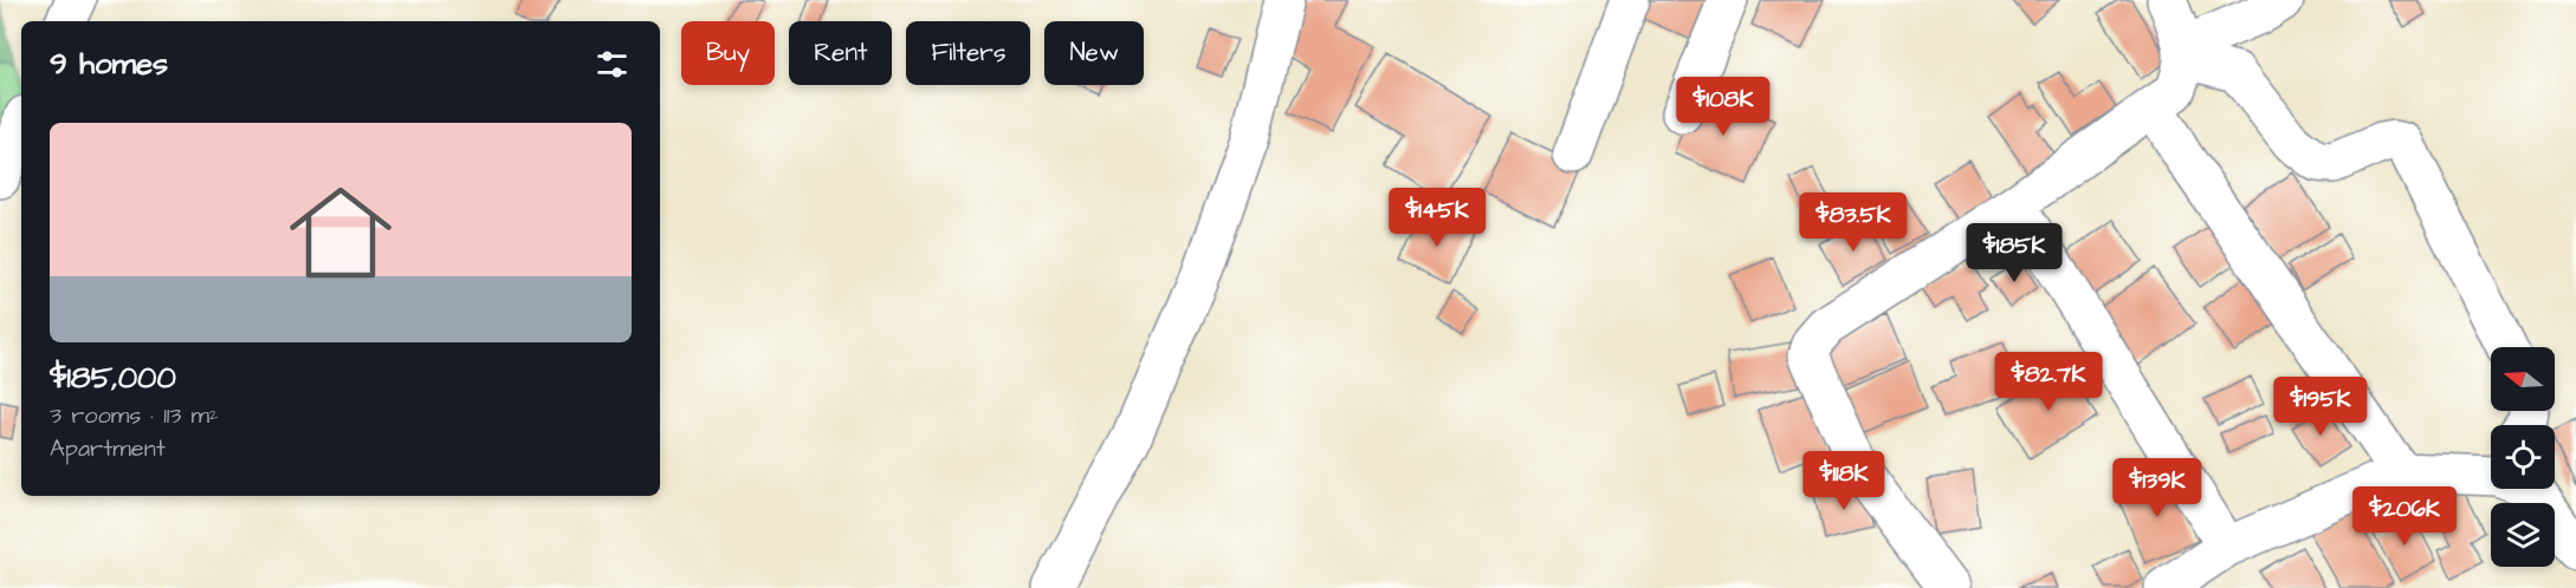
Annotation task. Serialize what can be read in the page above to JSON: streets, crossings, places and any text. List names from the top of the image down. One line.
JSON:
{"north":"left","page":{"chip":["Buy","Rent","Filters","New"],"heading":"9 homes","price":["$108K","$145K","$83.5K","$185K","$82.7K","$195K","$118K","$139K","$206K"],"list":[{"name":"$185,000","note":"3 rooms · 113 m² · Apartment"}]}}
